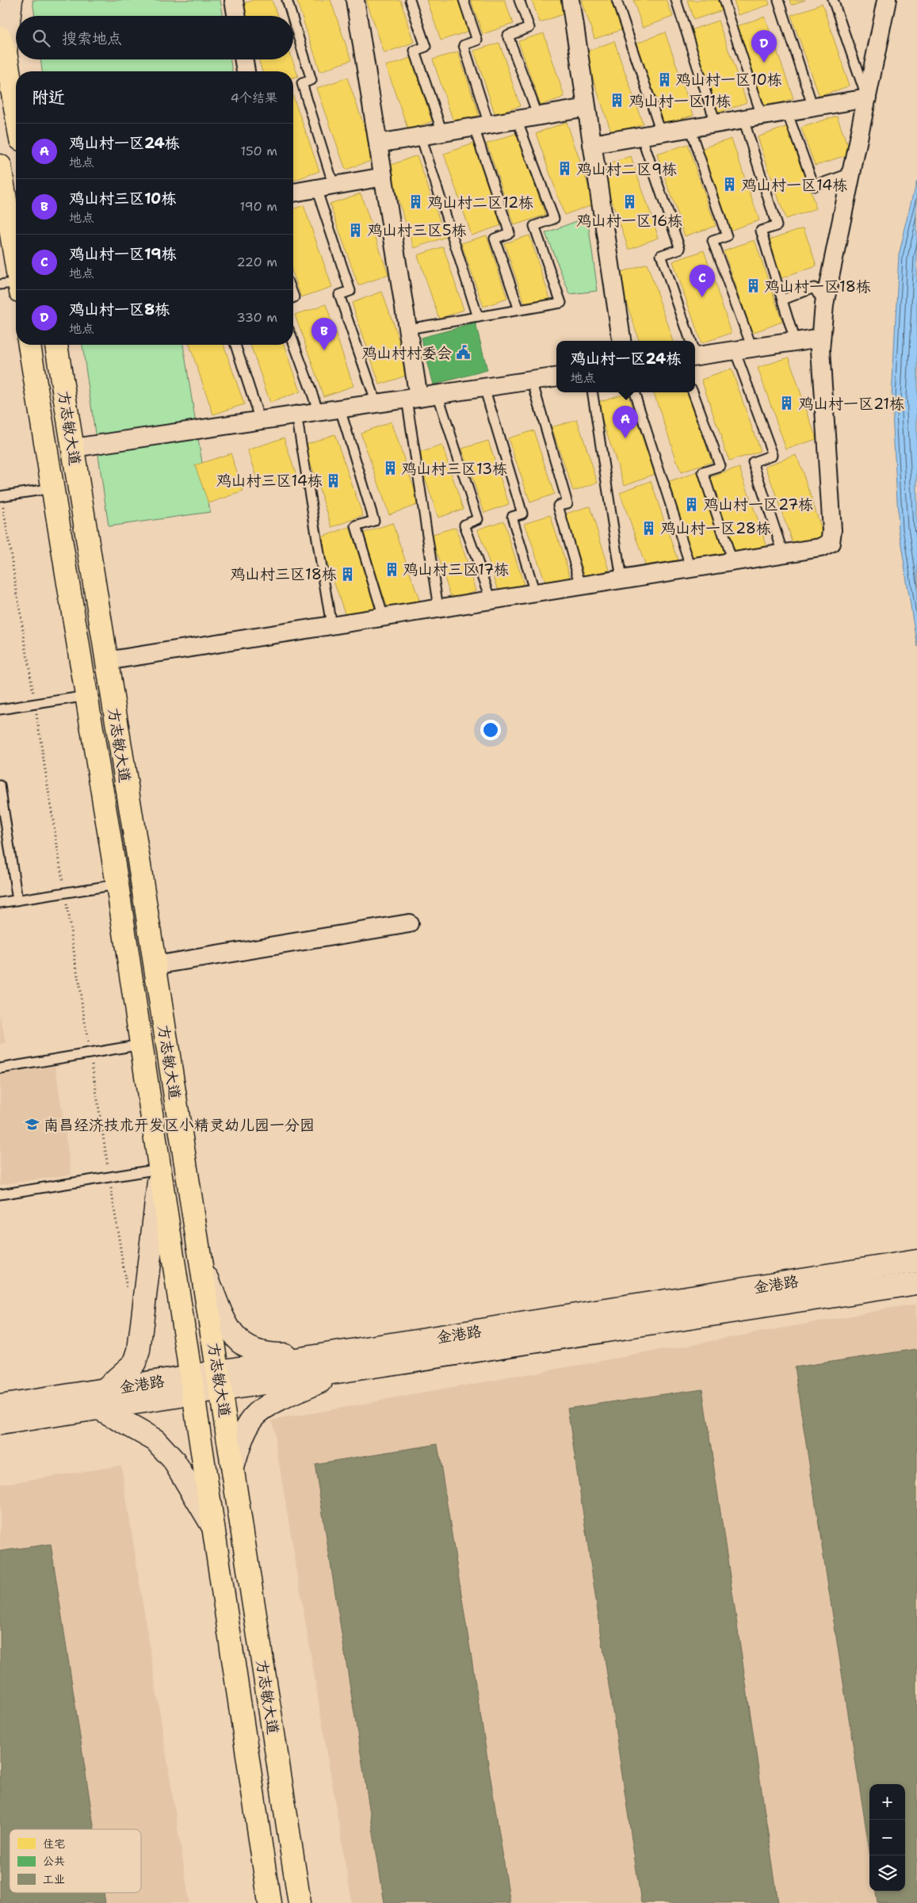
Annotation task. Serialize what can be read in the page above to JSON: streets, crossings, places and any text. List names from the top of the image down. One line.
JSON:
{"streets":{"main road":["方志敏大道","金港路"]},"crossings":[["方志敏大道","金港路"]],"places":{"building":["鸡山村一区10栋","鸡山村一区11栋","鸡山村二区9栋","鸡山村一区14栋","鸡山村二区12栋","鸡山村一区16栋","鸡山村三区5栋","鸡山村一区18栋","鸡山村一区21栋","鸡山村三区13栋","鸡山村三区14栋","鸡山村一区27栋","鸡山村一区28栋","鸡山村三区17栋","鸡山村三区18栋"],"public building":["鸡山村村委会"],"school or university":["南昌经济技术开发区小精灵幼儿园一分园"]},"legend":["住宅","公共","工业"],"page":{"search":"搜索地点","pins":["D","C","B","A"],"heading":["附近","4个结果"],"list":[{"mark":"A","name":"鸡山村一区24栋","note":"地点","value":"150 m"},{"mark":"B","name":"鸡山村三区10栋","note":"地点","value":"190 m"},{"mark":"C","name":"鸡山村一区19栋","note":"地点","value":"220 m"},{"mark":"D","name":"鸡山村一区8栋","note":"地点","value":"330 m"}],"popup":["鸡山村一区24栋","地点"],"map_buttons":["+","−"]}}
